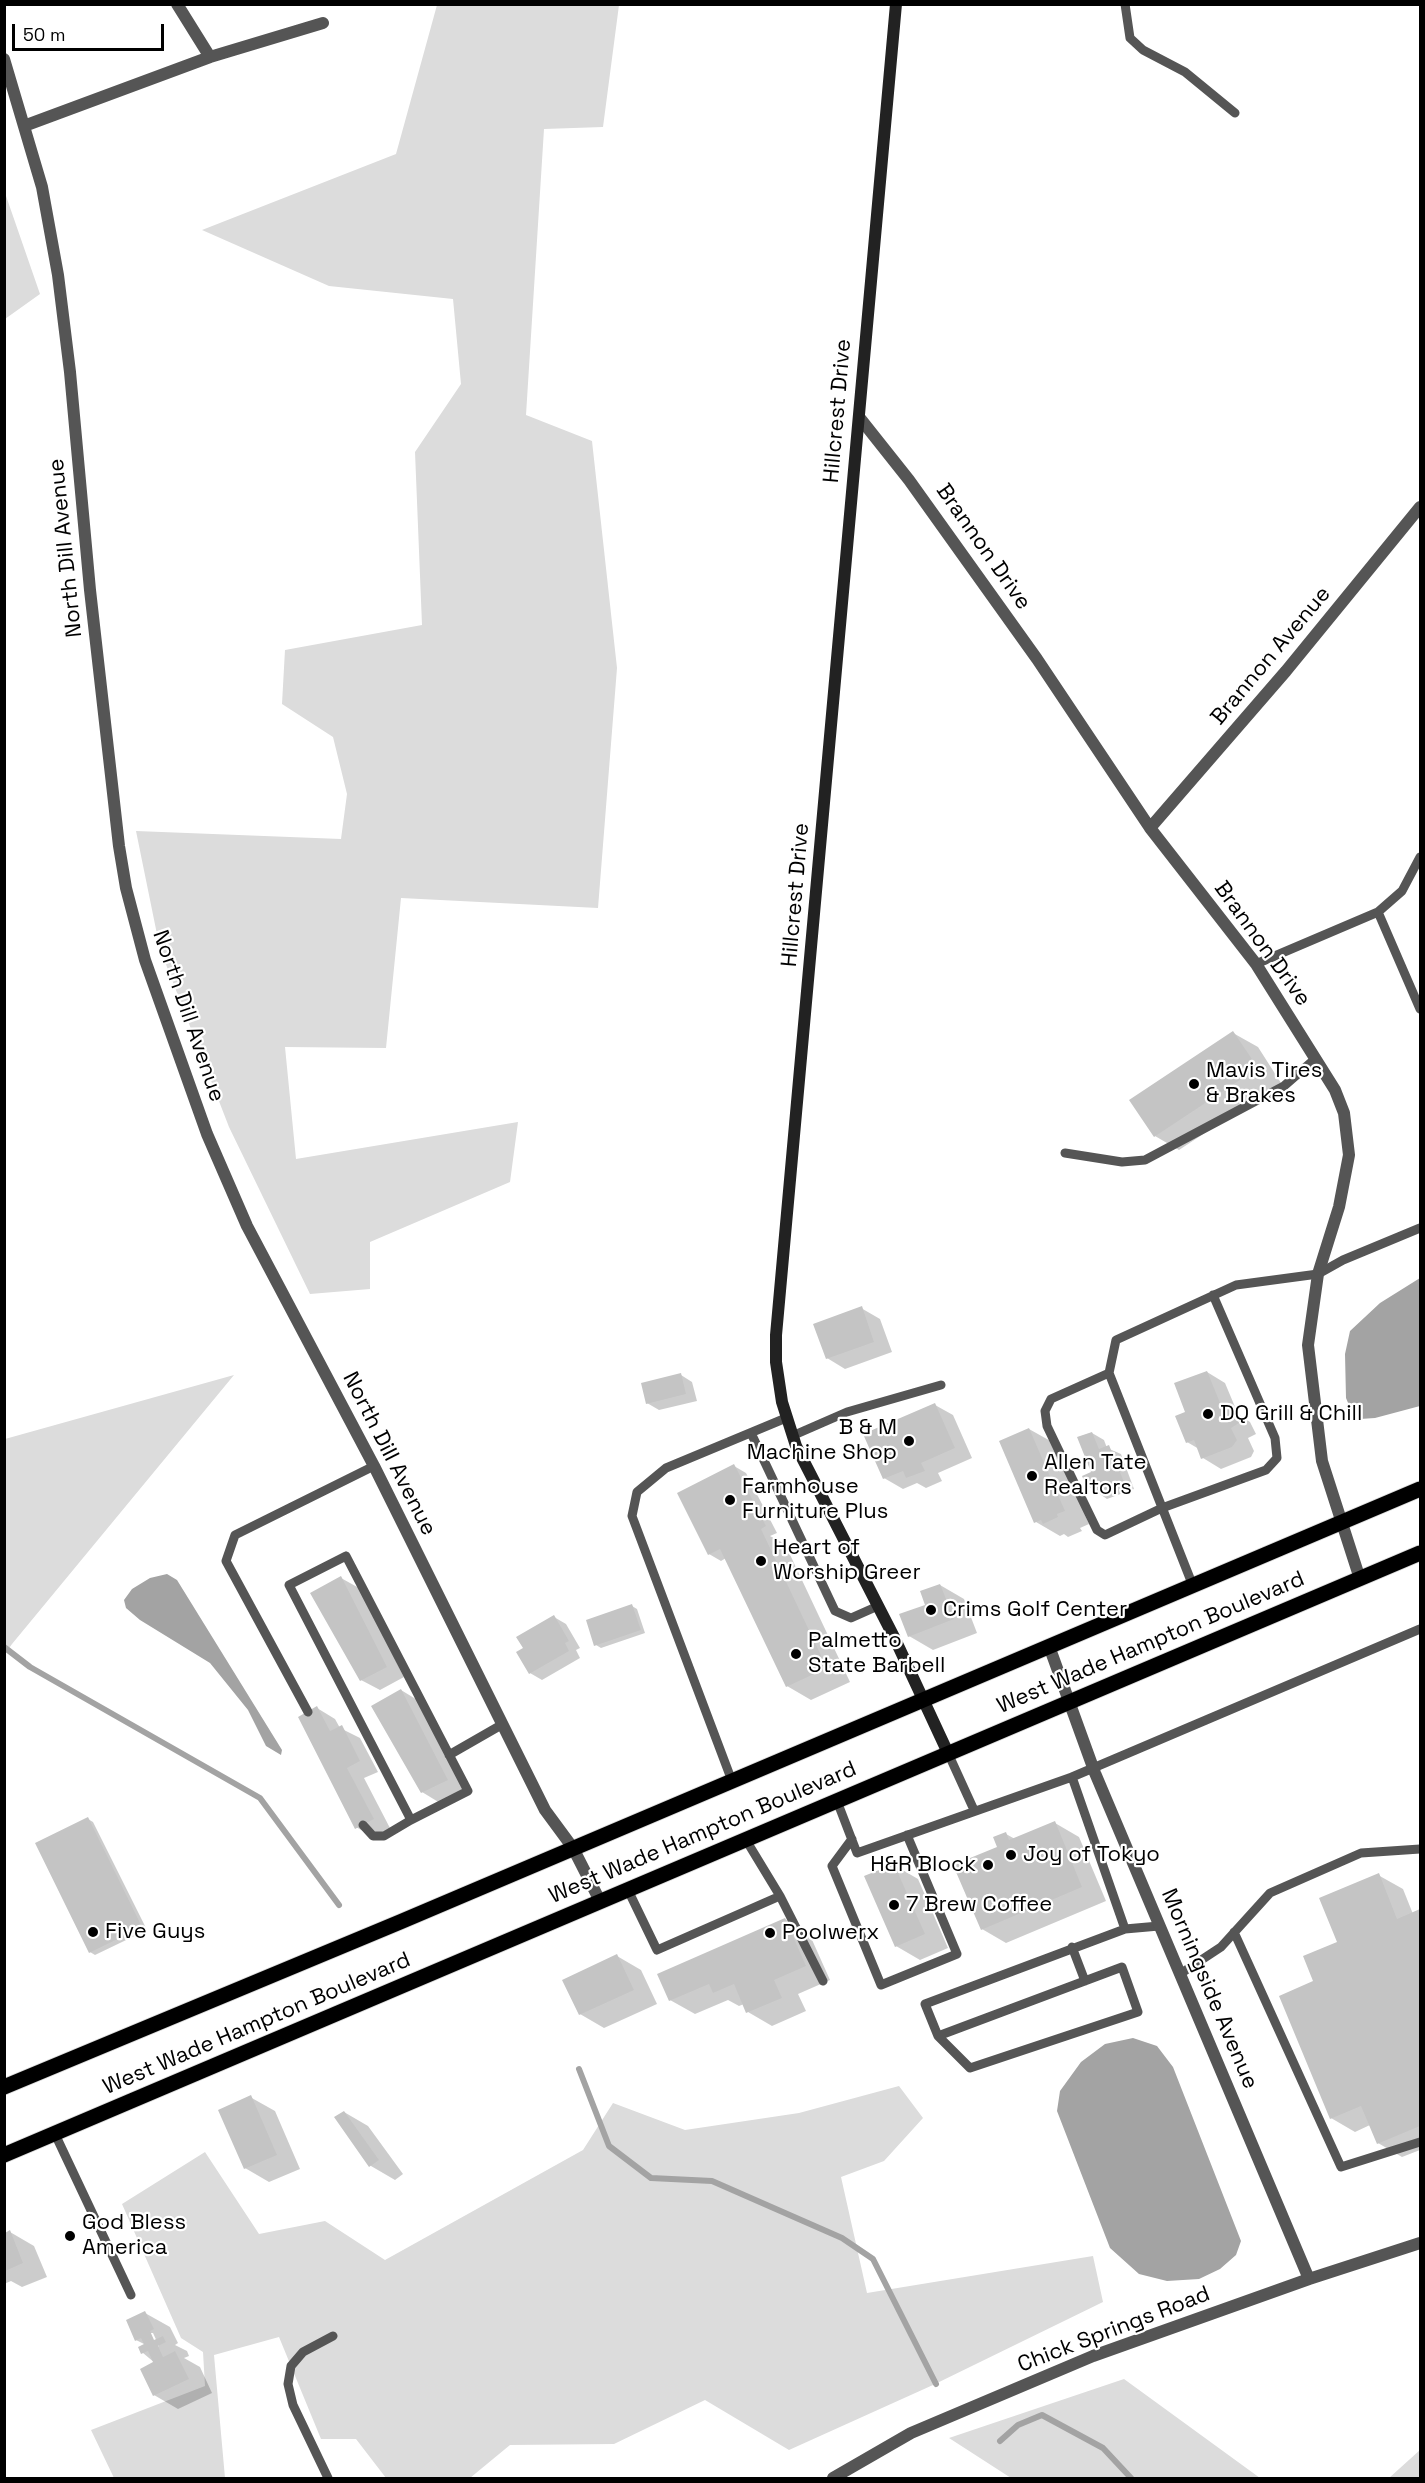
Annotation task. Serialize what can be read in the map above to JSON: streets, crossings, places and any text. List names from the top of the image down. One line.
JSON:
{"streets":{"main road":["West Wade Hampton Boulevard"],"street":["Hillcrest Drive","Brannon Drive","North Dill Avenue","Brannon Avenue","Morningside Avenue","Chick Springs Road"]},"crossings":[["Hillcrest Drive","Brannon Drive"],["Hillcrest Drive","West Wade Hampton Boulevard"],["Brannon Drive","Brannon Avenue"],["Brannon Drive","West Wade Hampton Boulevard"],["North Dill Avenue","West Wade Hampton Boulevard"],["West Wade Hampton Boulevard","Morningside Avenue"],["Morningside Avenue","Chick Springs Road"]],"places":["Mavis Tires & Brakes","DQ Grill & Chill","B & M Machine Shop","Allen Tate Realtors","Farmhouse Furniture Plus","Heart of Worship Greer","Crims Golf Center","Palmetto State Barbell","Joy of Tokyo","H&R Block","7 Brew Coffee","Five Guys","Poolwerx","God Bless America"],"scale_bar":"50 m"}
